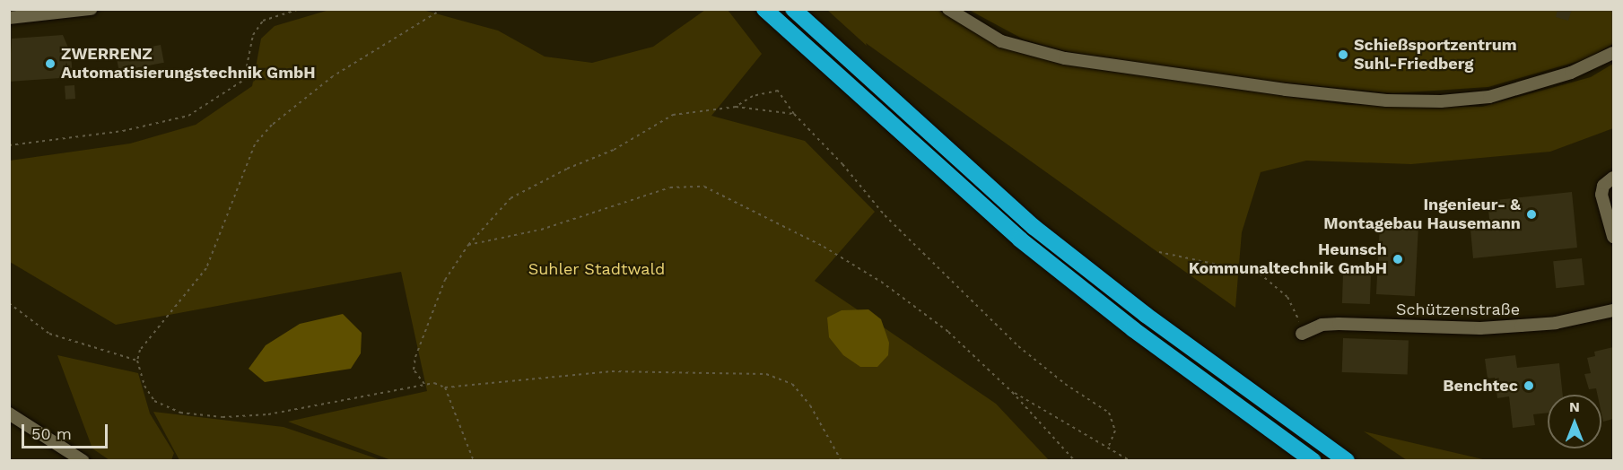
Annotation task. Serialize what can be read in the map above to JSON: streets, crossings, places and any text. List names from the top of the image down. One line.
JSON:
{"streets":{"street":["Schützenstraße"]},"parks":["Suhler Stadtwald"],"places":["Schießsportzentrum Suhl-Friedberg","ZWERRENZ Automatisierungstechnik GmbH","Ingenieur- & Montagebau Hausemann","Heunsch Kommunaltechnik GmbH","Benchtec"],"scale_bar":"50 m","north":"top"}
